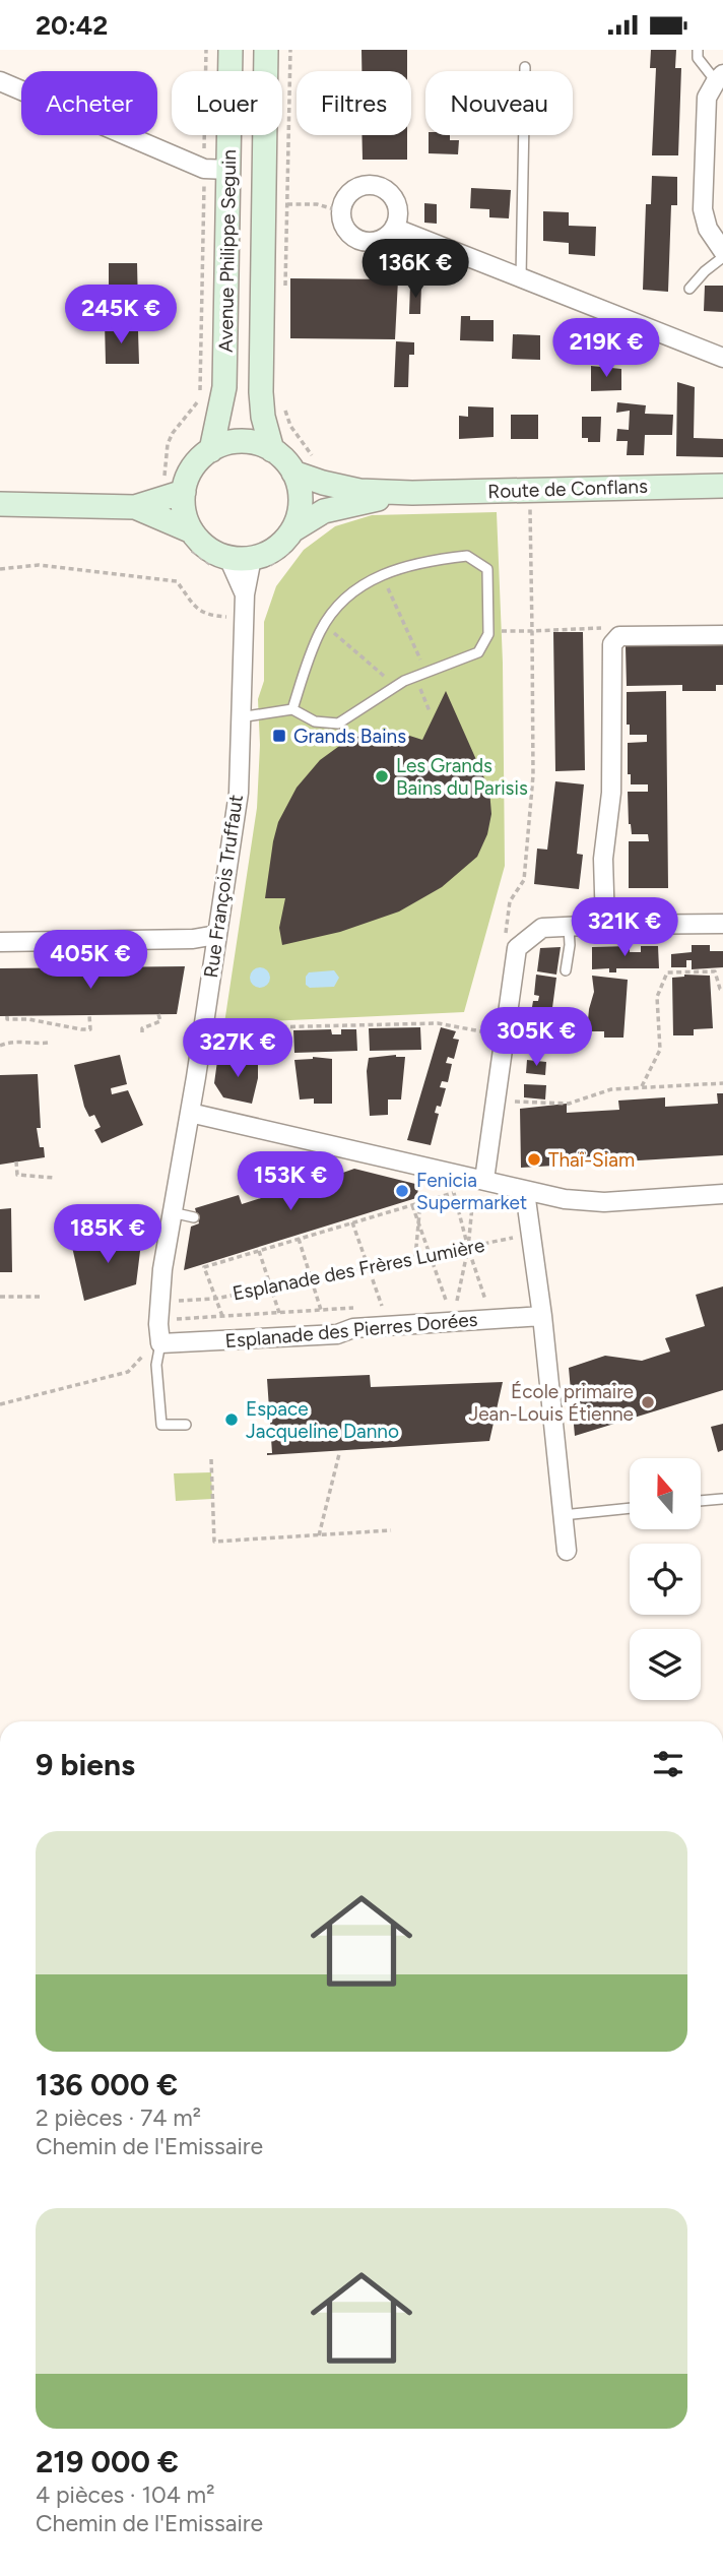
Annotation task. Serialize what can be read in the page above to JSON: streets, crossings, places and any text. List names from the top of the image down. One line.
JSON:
{"streets":{"main road":["Avenue Philippe Seguin","Route de Conflans"],"street":["Rue François Truffaut","Esplanade des Pierres Dorées"],"path":["Esplanade des Frères Lumière"]},"crossings":[["Avenue Philippe Seguin","Route de Conflans"],["Avenue Philippe Seguin","Rue François Truffaut"],["Route de Conflans","Rue François Truffaut"],["Rue François Truffaut","Esplanade des Pierres Dorées"]],"places":{"transit":["Grands Bains"],"other":["Les Grands Bains du Parisis","Thaï-Siam","Fenicia Supermarket","École primaire Jean-Louis Étienne","Espace Jacqueline Danno"]},"north":"top","page":{"status":"20:42","chip":["Acheter","Louer","Filtres","Nouveau"],"price":["136K €","245K €","219K €","321K €","405K €","305K €","327K €","153K €","185K €"],"heading":"9 biens","list":[{"name":"136 000 €","note":"2 pièces · 74 m² · Chemin de l'Emissaire"},{"name":"219 000 €","note":"4 pièces · 104 m² · Chemin de l'Emissaire"}]}}
